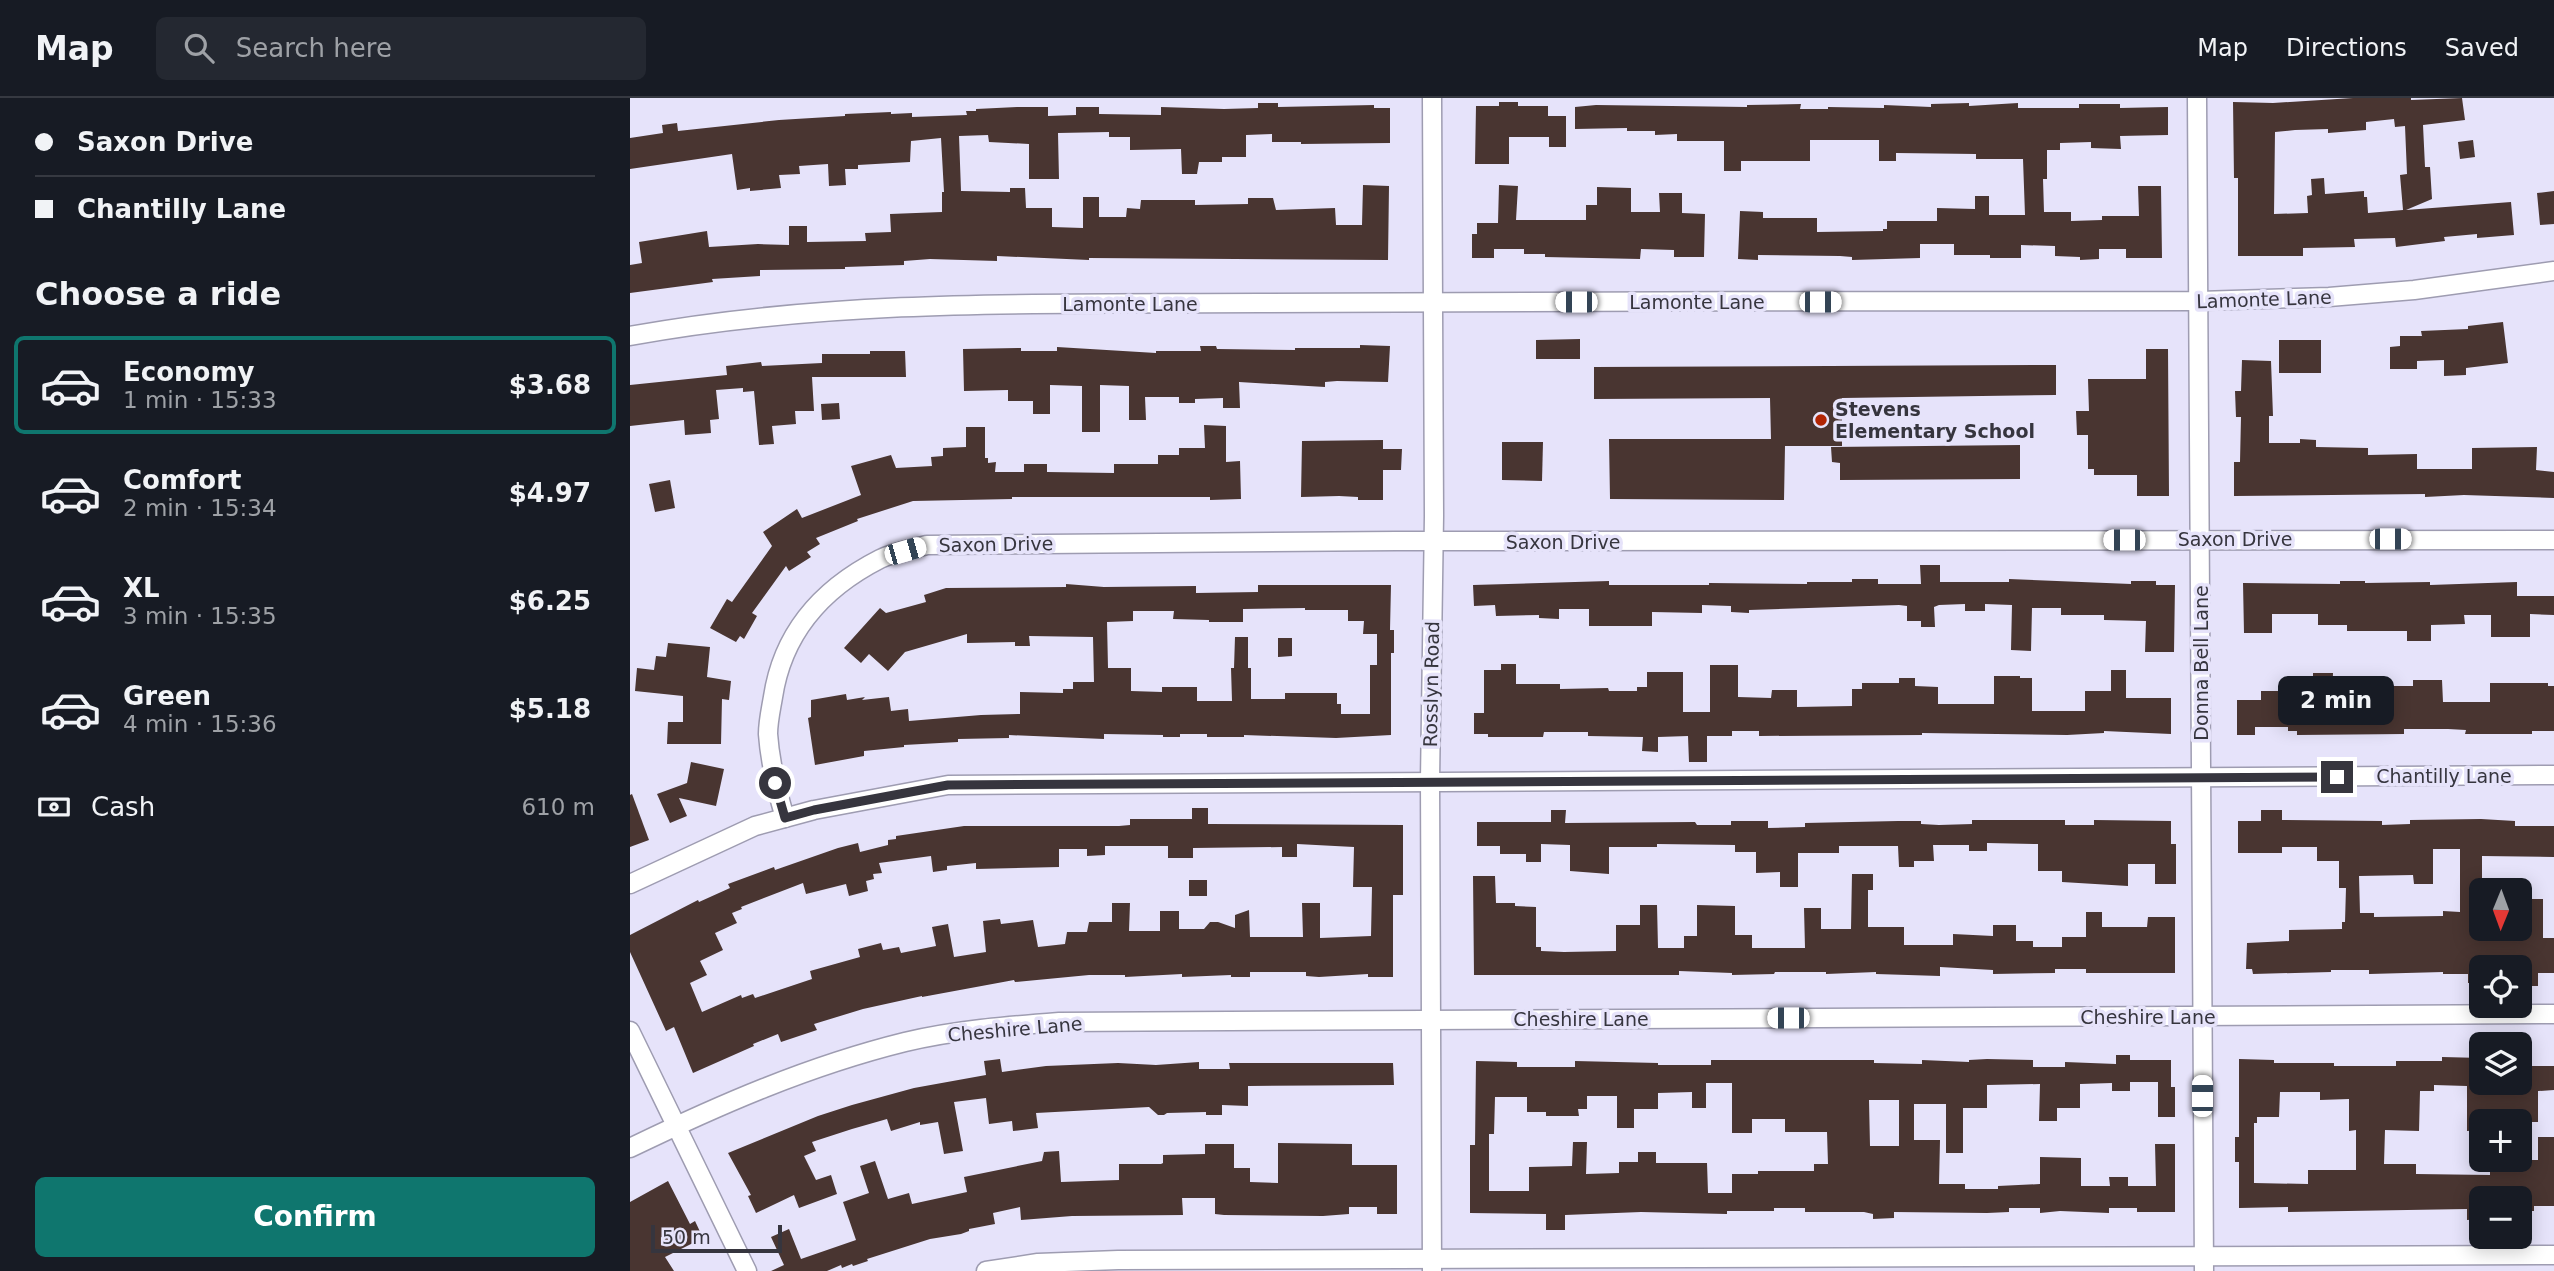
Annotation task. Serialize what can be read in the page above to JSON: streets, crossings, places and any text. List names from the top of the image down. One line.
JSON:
{"streets":{"street":["Lamonte Lane","Saxon Drive","Donna Bell Lane","Rosslyn Road","Chantilly Lane","Cheshire Lane"]},"crossings":[["Lamonte Lane","Donna Bell Lane"],["Lamonte Lane","Rosslyn Road"],["Saxon Drive","Donna Bell Lane"],["Saxon Drive","Rosslyn Road"],["Saxon Drive","Chantilly Lane"],["Donna Bell Lane","Chantilly Lane"],["Donna Bell Lane","Cheshire Lane"],["Rosslyn Road","Chantilly Lane"],["Rosslyn Road","Cheshire Lane"]],"places":["Stevens Elementary School"],"scale_bar":"50 m","north":"bottom","page":{"header":"Map","search":"Search here","nav":["Map","Directions","Saved"],"banner":["Saxon Drive","Chantilly Lane"],"heading":"Choose a ride","list":[{"name":"Economy","note":"1 min · 15:33","value":"$3.68"},{"name":"Comfort","note":"2 min · 15:34","value":"$4.97"},{"name":"XL","note":"3 min · 15:35","value":"$6.25"},{"name":"Green","note":"4 min · 15:36","value":"$5.18"}],"bubble":"2 min","pay":["Cash","610 m"],"map_buttons":["+","−"],"buttons":"Confirm","scale":"50 m"}}
